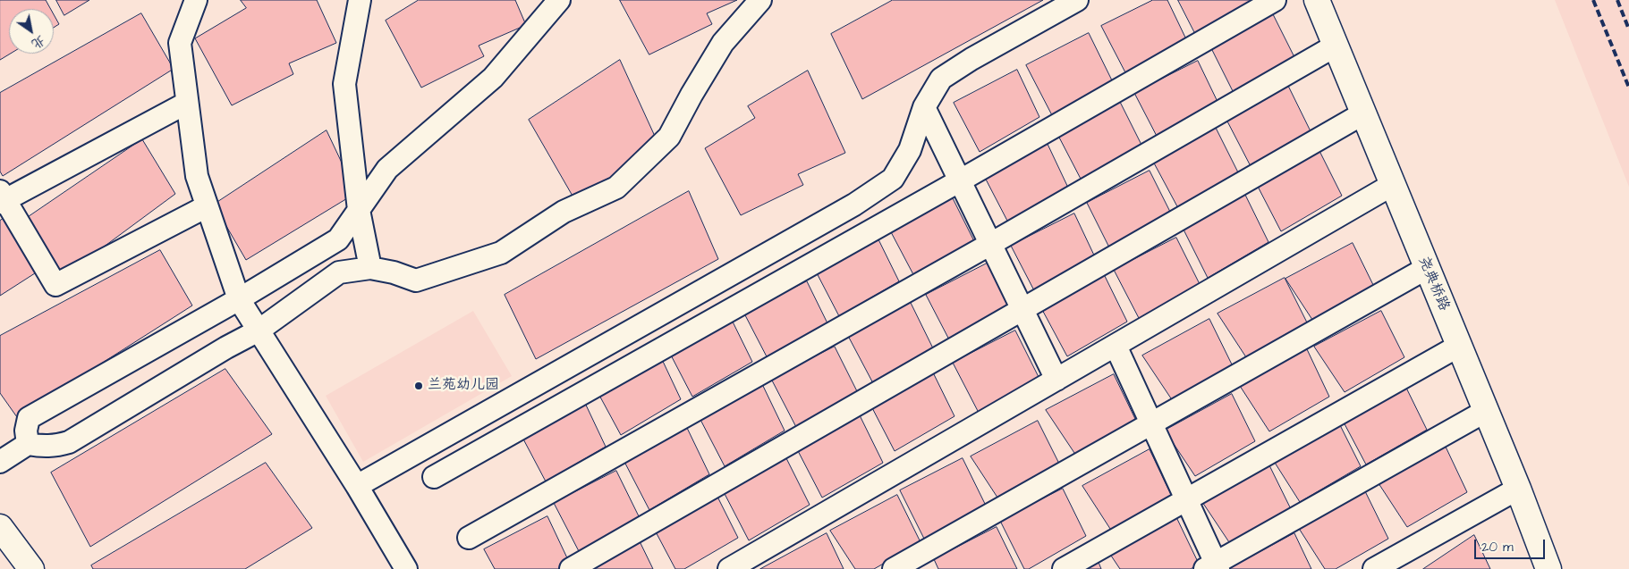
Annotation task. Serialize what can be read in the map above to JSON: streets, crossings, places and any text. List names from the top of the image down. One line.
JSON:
{"streets":{"street":["尧典桥路"]},"places":["兰苑幼儿园"],"scale_bar":"20 m","north":"bottom right"}
